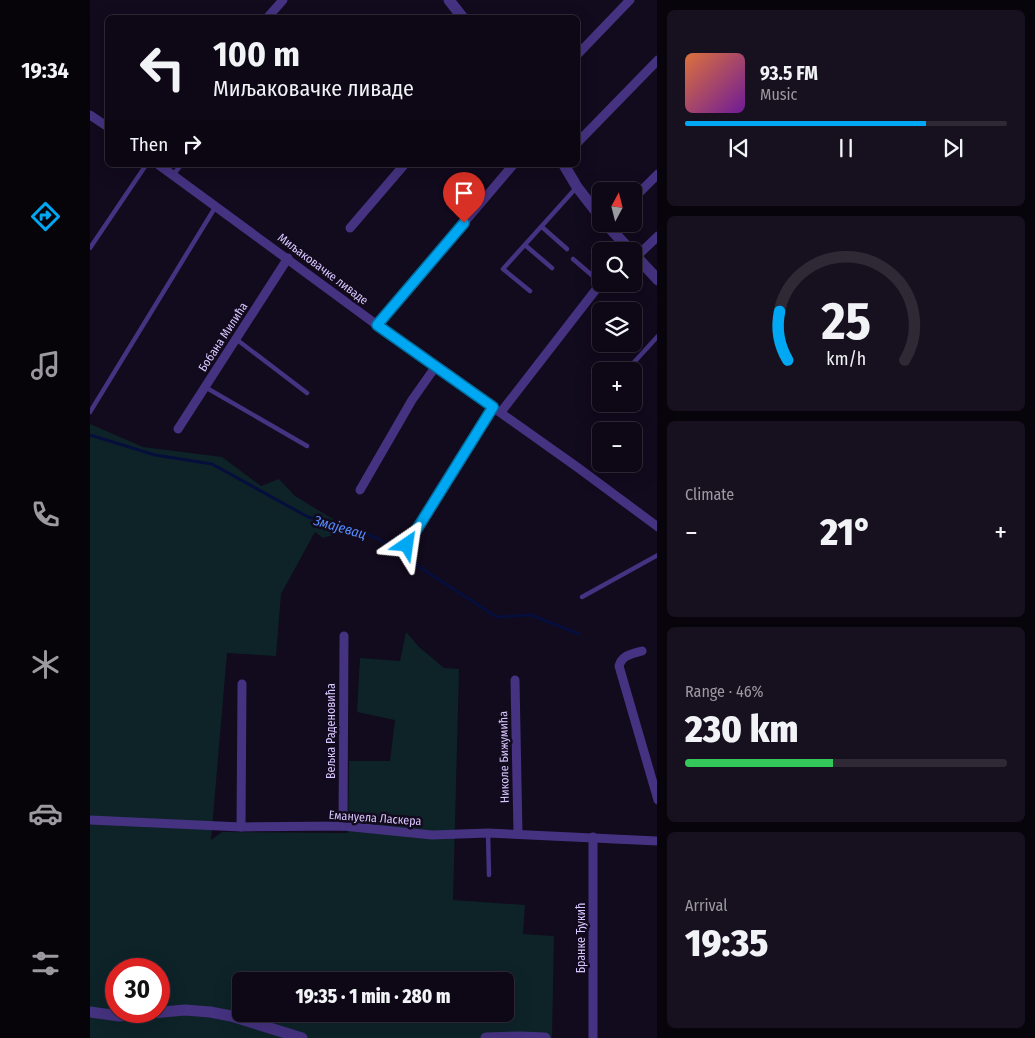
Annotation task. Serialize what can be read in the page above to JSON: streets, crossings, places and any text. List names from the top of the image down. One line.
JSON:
{"streets":{"street":["Миљаковачке ливаде","Бобана Милића","Вељка Раденовића","Николе Бижумића","Емануела Ласкера","Бранке Ђукић"]},"crossings":[["Миљаковачке ливаде","Бобана Милића"],["Вељка Раденовића","Емануела Ласкера"],["Николе Бижумића","Емануела Ласкера"],["Емануела Ласкера","Бранке Ђукић"]],"water":["Змајевац"],"north":"top","page":{"tabs":"19:34","turn":["100 m","Миљаковачке ливаде"],"song":["93.5 FM","Music"],"then":"Then","map_buttons":["+","−"],"tile":["Climate",["Range · 46%","230 km"],["Arrival","19:35"]],"heat":["−","21°","+"],"limit":"30","trip":"19:35 · 1 min · 280 m","gauge":["25","km/h"]}}
